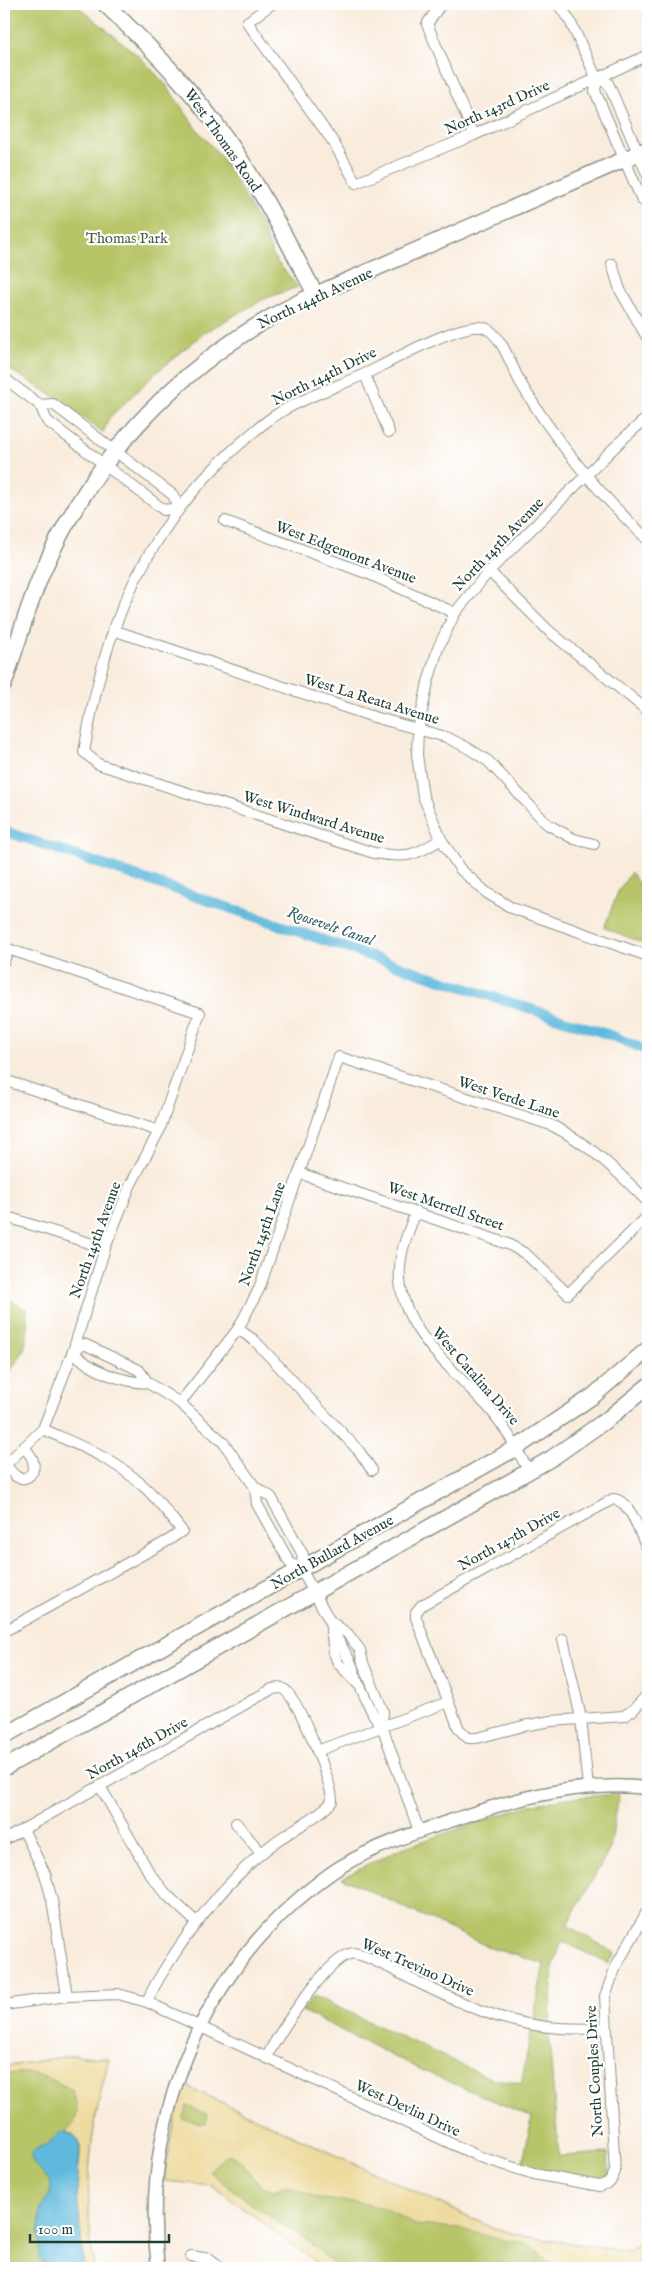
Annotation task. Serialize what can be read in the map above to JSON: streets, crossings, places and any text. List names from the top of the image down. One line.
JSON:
{"streets":{"main road":["West Thomas Road","North 144th Avenue","North Bullard Avenue"],"street":["North 143rd Drive","North 144th Drive","North 145th Avenue","West Edgemont Avenue","West La Reata Avenue","West Windward Avenue","West Verde Lane","West Merrell Street","North 145th Lane","West Catalina Drive","North 147th Drive","North 146th Drive","West Trevino Drive","North Couples Drive","West Devlin Drive"]},"crossings":[["West Thomas Road","North 144th Avenue"],["North 144th Drive","North 145th Avenue"],["North 144th Drive","West La Reata Avenue"],["North 144th Drive","West Windward Avenue"],["North 145th Avenue","West Edgemont Avenue"],["North 145th Avenue","West La Reata Avenue"],["North 145th Avenue","West Windward Avenue"],["West Verde Lane","North 145th Lane"],["West Merrell Street","North 145th Lane"],["West Merrell Street","West Catalina Drive"],["West Catalina Drive","North Bullard Avenue"],["West Trevino Drive","North Couples Drive"],["West Trevino Drive","West Devlin Drive"],["North Couples Drive","West Devlin Drive"]],"water":["Roosevelt Canal"],"parks":["Thomas Park"],"scale_bar":"100 m"}
